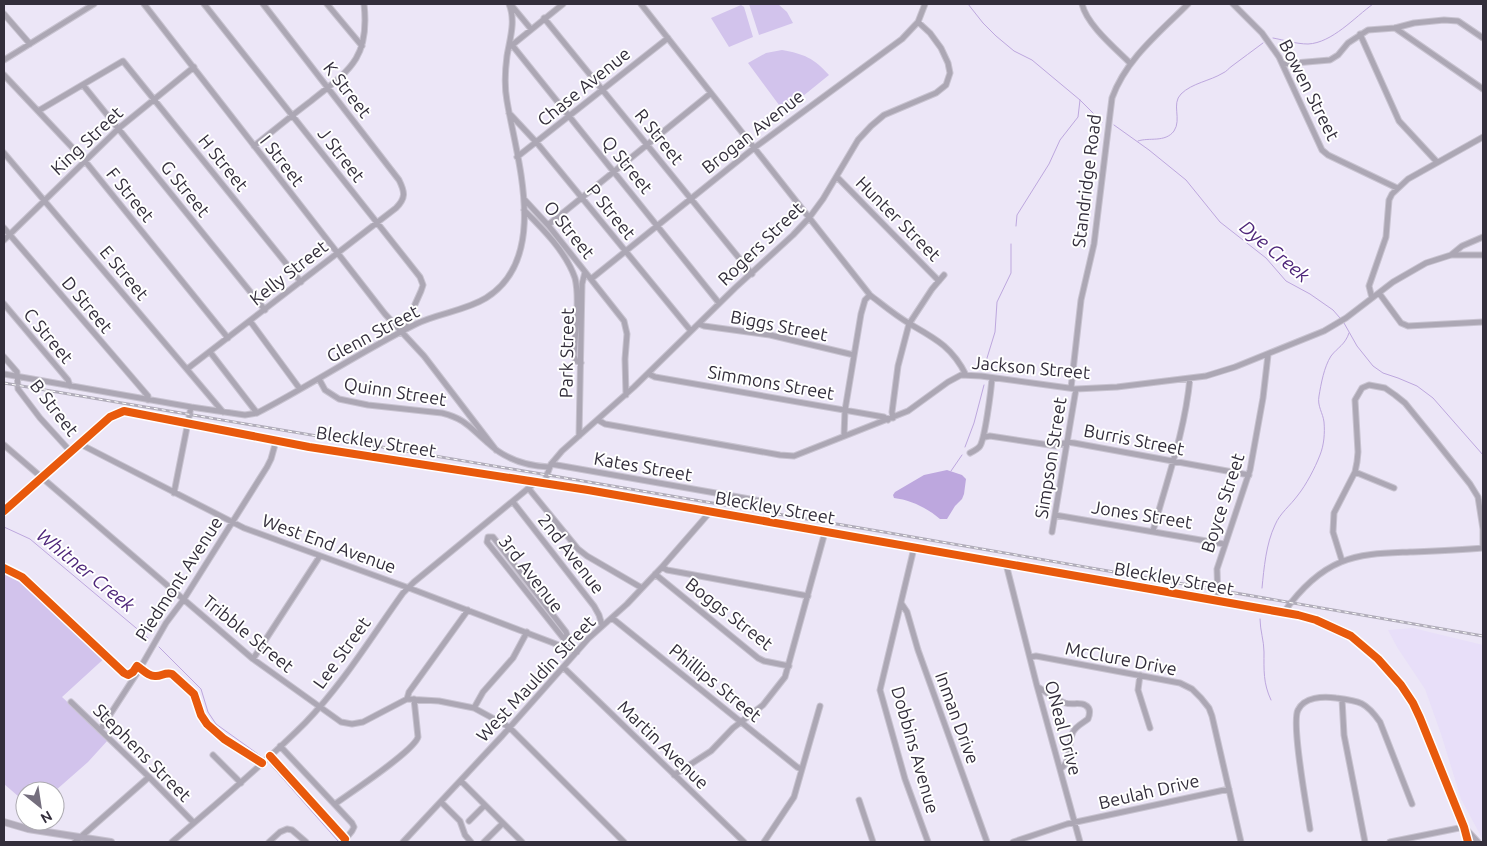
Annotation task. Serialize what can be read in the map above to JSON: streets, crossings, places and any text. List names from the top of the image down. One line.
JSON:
{"streets":{"street":["Chase Avenue","K Street","Bowen Street","Brogan Avenue","R Street","King Street","J Street","I Street","H Street","Q Street","Standridge Road","G Street","F Street","P Street","Hunter Street","O Street","Rogers Street","E Street","Kelly Street","D Street","Biggs Street","Glenn Street","C Street","Park Street","Jackson Street","Simmons Street","Quinn Street","B Street","Burris Street","Bleckley Street","Simpson Street","Kates Street","Boyce Street","Jones Street","West End Avenue","2nd Avenue","3rd Avenue","Piedmont Avenue","Boggs Street","Tribble Street","Lee Street","McClure Drive","West Mauldin Street","Phillips Street","Inman Drive","ONeal Drive","Martin Avenue","Dobbins Avenue","Stephens Street","Beulah Drive"]},"crossings":[["Chase Avenue","R Street"],["Chase Avenue","Q Street"],["Chase Avenue","P Street"],["Chase Avenue","Glenn Street"],["K Street","Kelly Street"],["Brogan Avenue","R Street"],["Brogan Avenue","Q Street"],["Brogan Avenue","P Street"],["Brogan Avenue","O Street"],["Brogan Avenue","Rogers Street"],["R Street","Rogers Street"],["King Street","I Street"],["King Street","H Street"],["King Street","G Street"],["King Street","F Street"],["King Street","E Street"],["King Street","D Street"],["J Street","I Street"],["J Street","Kelly Street"],["J Street","Glenn Street"],["I Street","Kelly Street"],["I Street","Glenn Street"],["I Street","Quinn Street"],["H Street","G Street"],["H Street","Kelly Street"],["Q Street","Rogers Street"],["Q Street","Glenn Street"],["Standridge Road","Jackson Street"],["Standridge Road","Simpson Street"],["G Street","Kelly Street"],["F Street","Kelly Street"],["P Street","Rogers Street"],["P Street","Glenn Street"],["Hunter Street","Rogers Street"],["O Street","Rogers Street"],["O Street","Glenn Street"],["O Street","Park Street"],["Rogers Street","Biggs Street"],["Rogers Street","Park Street"],["Rogers Street","Jackson Street"],["Rogers Street","Simmons Street"],["Rogers Street","Quinn Street"],["Rogers Street","Bleckley Street"],["Rogers Street","Kates Street"],["E Street","Kelly Street"],["E Street","Glenn Street"],["D Street","Glenn Street"],["Glenn Street","C Street"],["Glenn Street","Quinn Street"],["Glenn Street","B Street"],["Jackson Street","Simmons Street"],["Jackson Street","Simpson Street"],["Jackson Street","Boyce Street"],["Quinn Street","Kates Street"],["B Street","Bleckley Street"],["Burris Street","Simpson Street"],["Burris Street","Boyce Street"],["Bleckley Street","Boyce Street"],["Bleckley Street","West End Avenue"],["Bleckley Street","Piedmont Avenue"],["Bleckley Street","Tribble Street"],["Bleckley Street","Lee Street"],["Bleckley Street","West Mauldin Street"],["Bleckley Street","ONeal Drive"],["Bleckley Street","Dobbins Avenue"],["Simpson Street","Jones Street"],["Boyce Street","Jones Street"],["West End Avenue","3rd Avenue"],["West End Avenue","Piedmont Avenue"],["West End Avenue","Lee Street"],["West End Avenue","West Mauldin Street"],["2nd Avenue","Lee Street"],["2nd Avenue","West Mauldin Street"],["Piedmont Avenue","Tribble Street"],["Piedmont Avenue","Stephens Street"],["Boggs Street","West Mauldin Street"],["Tribble Street","Lee Street"],["Tribble Street","West Mauldin Street"],["Lee Street","Stephens Street"],["McClure Drive","ONeal Drive"],["McClure Drive","Beulah Drive"],["West Mauldin Street","Phillips Street"],["West Mauldin Street","Martin Avenue"],["Inman Drive","Dobbins Avenue"],["ONeal Drive","Beulah Drive"]],"water":["Dye Creek","Whitner Creek"],"north":"bottom right"}
